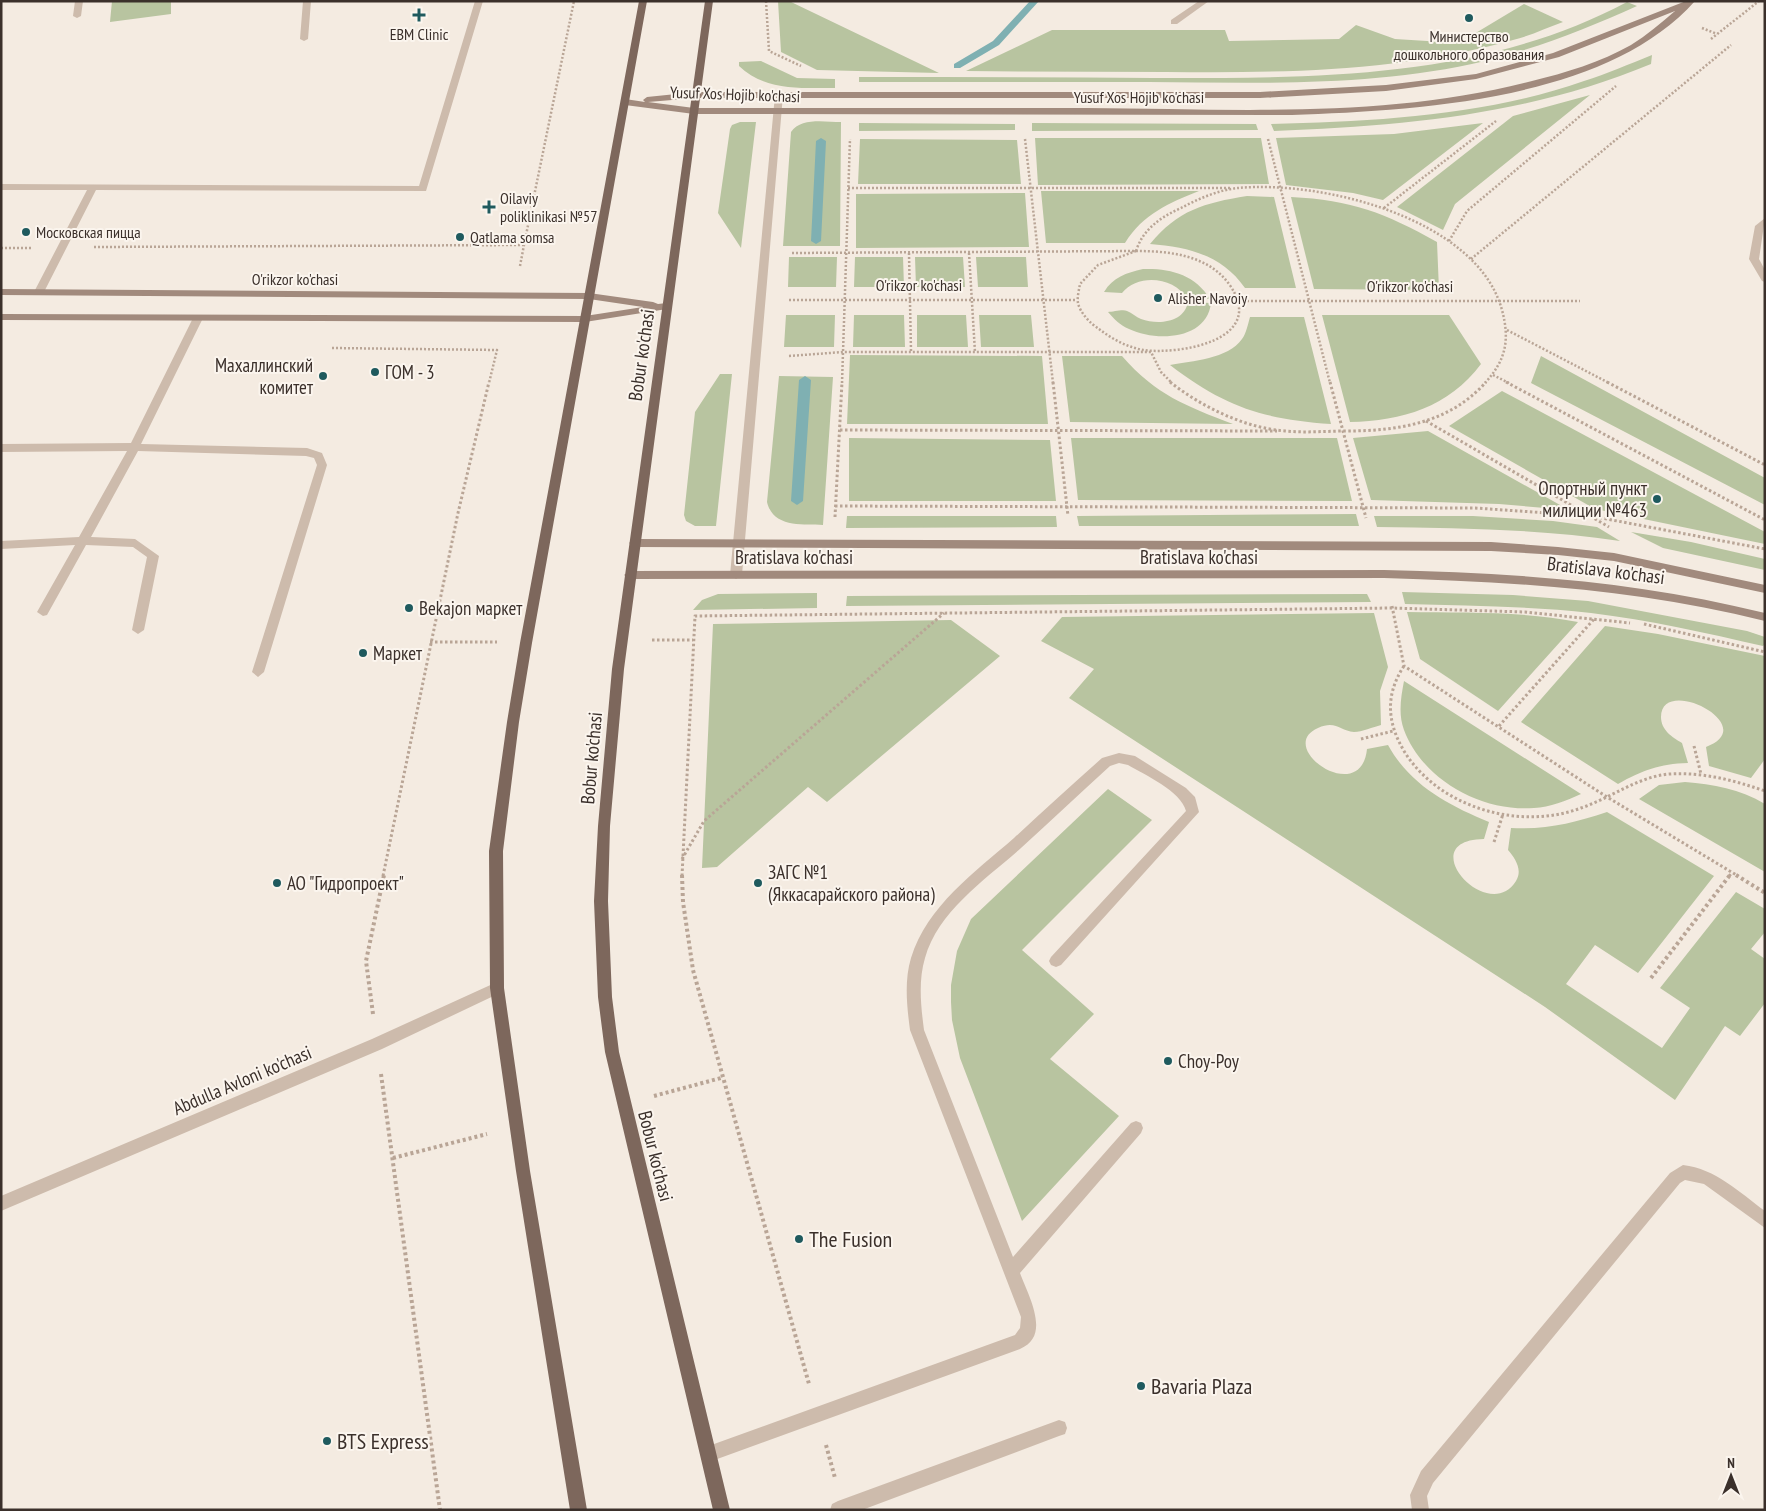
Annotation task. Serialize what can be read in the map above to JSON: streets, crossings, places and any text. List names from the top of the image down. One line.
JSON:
{"streets":{"main road":["Yusuf Xos Hojib ko'chasi","O'rikzor ko'chasi","Bobur ko'chasi","Bratislava ko'chasi"],"street":["Abdulla Avloni ko'chasi"]},"crossings":[["Yusuf Xos Hojib ko'chasi","Bobur ko'chasi"],["O'rikzor ko'chasi","Bobur ko'chasi"],["Bobur ko'chasi","Bratislava ko'chasi"]],"places":{"health":["EBM Clinic","Oilaviy poliklinikasi №57"],"other":["Министерство дошкольного образования","Московская пицца","Qatlama somsa","Alisher Navoiy","ГОМ - 3","Махаллинский комитет","Опортный пункт милиции №463","Bekajon маркет","Маркет","АО \"Гидропроект\"","ЗАГС №1 (Яккасарайского района)","Choy-Poy","The Fusion","Bavaria Plaza","BTS Express"]},"north":"top"}
